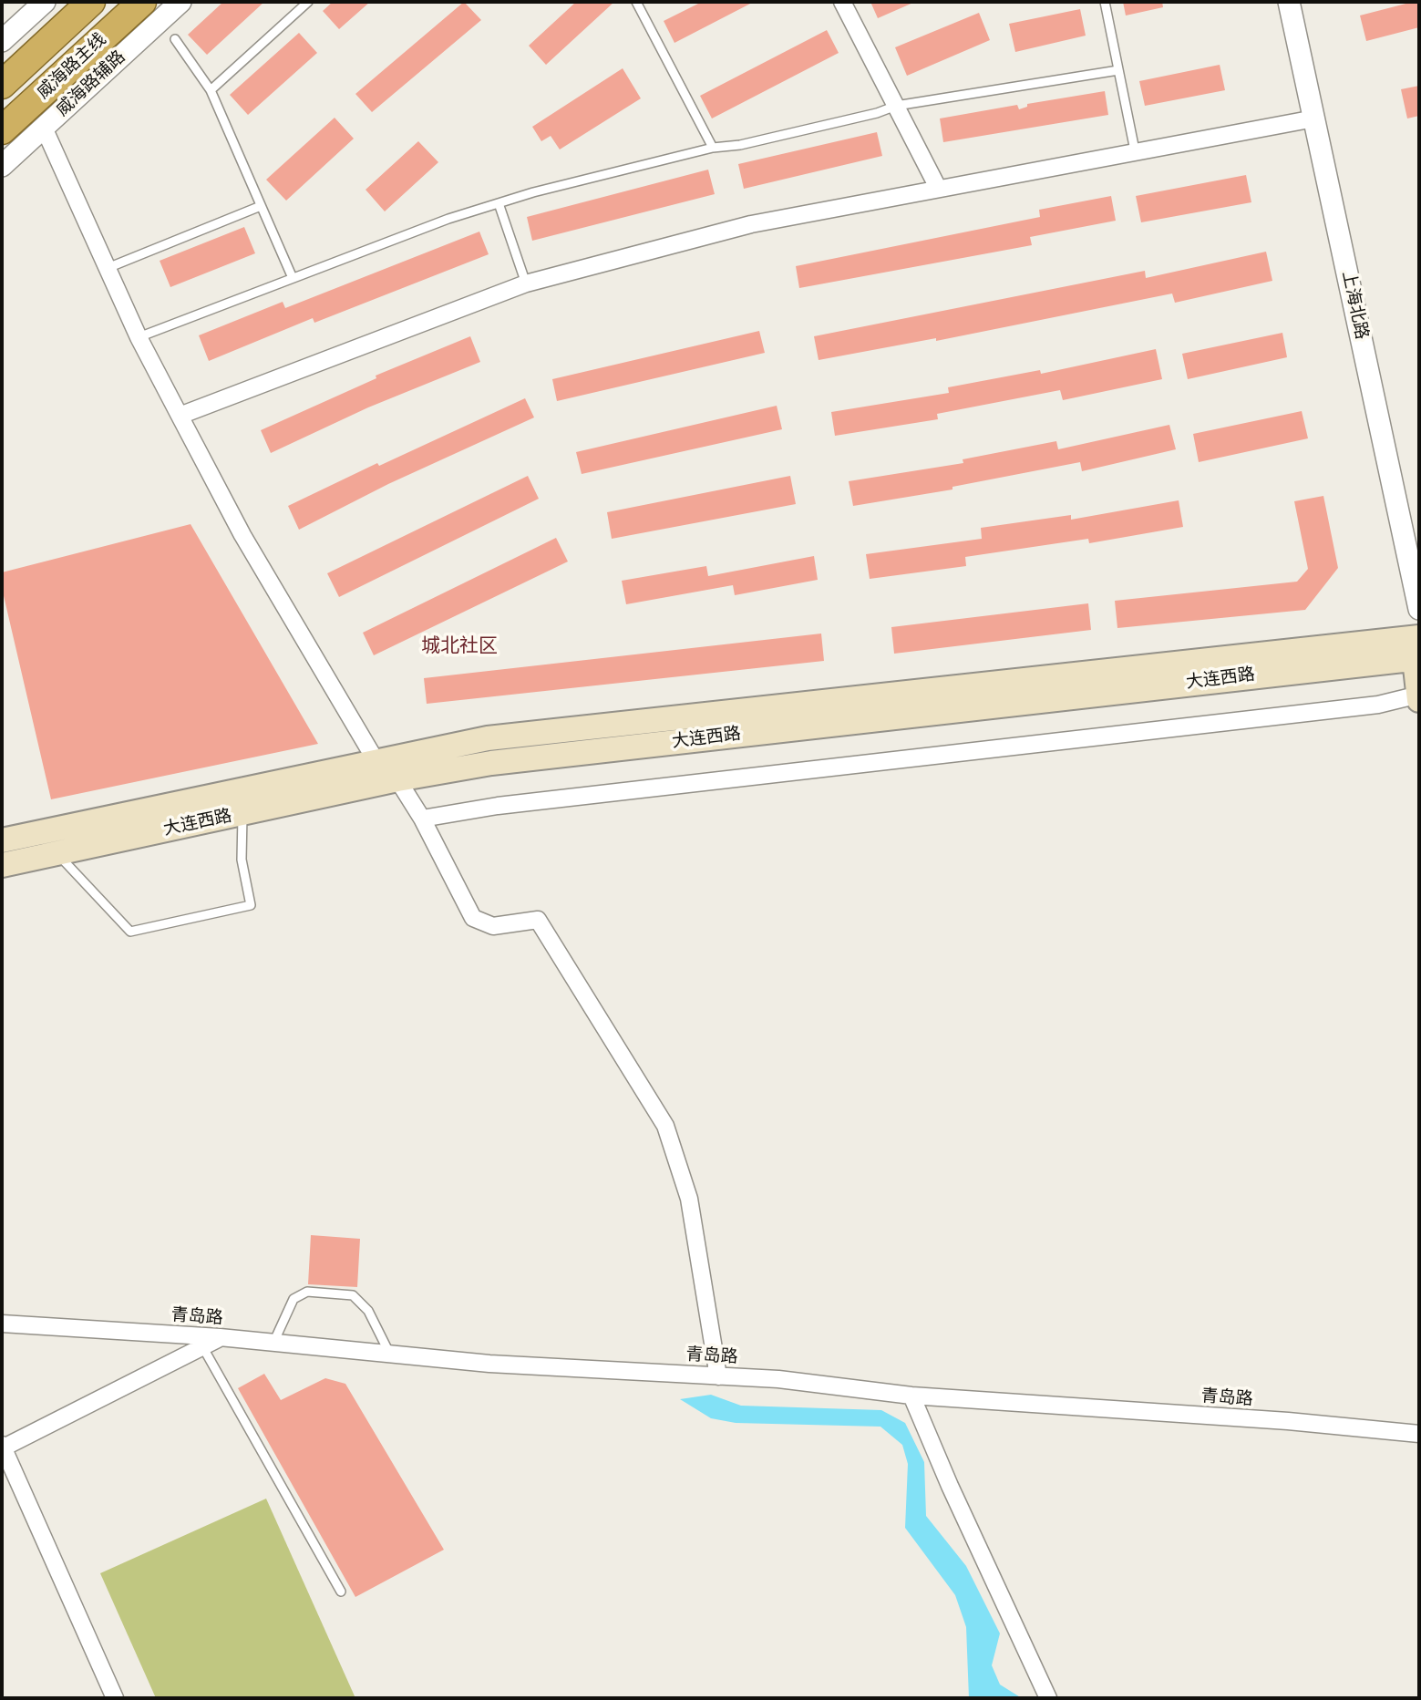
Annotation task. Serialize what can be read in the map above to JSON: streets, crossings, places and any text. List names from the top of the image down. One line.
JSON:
{"streets":{"highway":["威海路主线"],"main road":["大连西路"],"street":["威海路辅路","上海北路","青岛路"]},"districts":["城北社区"]}
